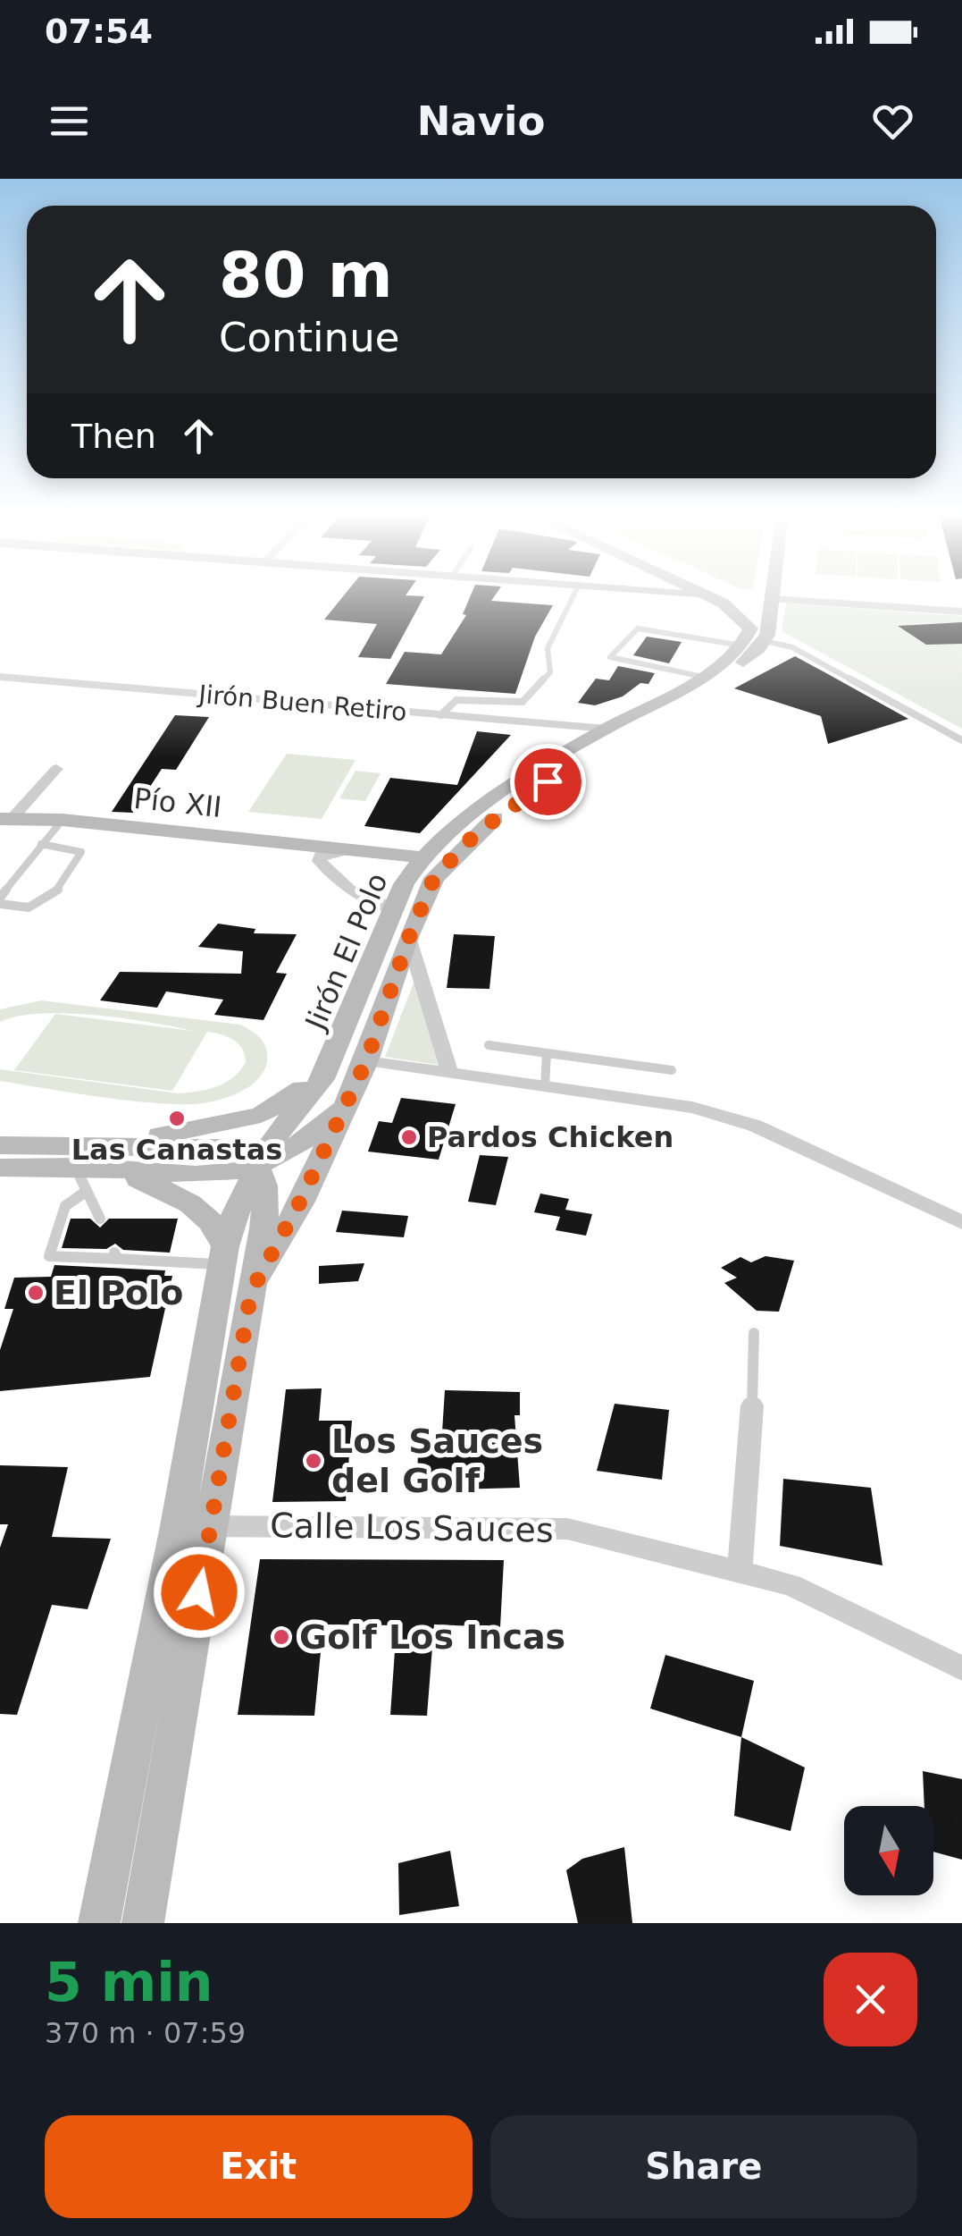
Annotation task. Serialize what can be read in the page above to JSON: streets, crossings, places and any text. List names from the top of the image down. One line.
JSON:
{"streets":{"main road":["Pío XII","Jirón El Polo"],"street":["Jirón Buen Retiro","Calle Los Sauces"]},"crossings":[["Jirón Buen Retiro","Jirón El Polo"],["Pío XII","Jirón El Polo"]],"places":["Las Canastas","Pardos Chicken","El Polo","Los Sauces del Golf","Golf Los Incas"],"north":"bottom","page":{"status":"07:54","header":"Navio","turn":["80 m","Continue"],"then":"Then","heading":["5 min","370 m · 07:59"],"buttons":["Exit","Share"]}}
